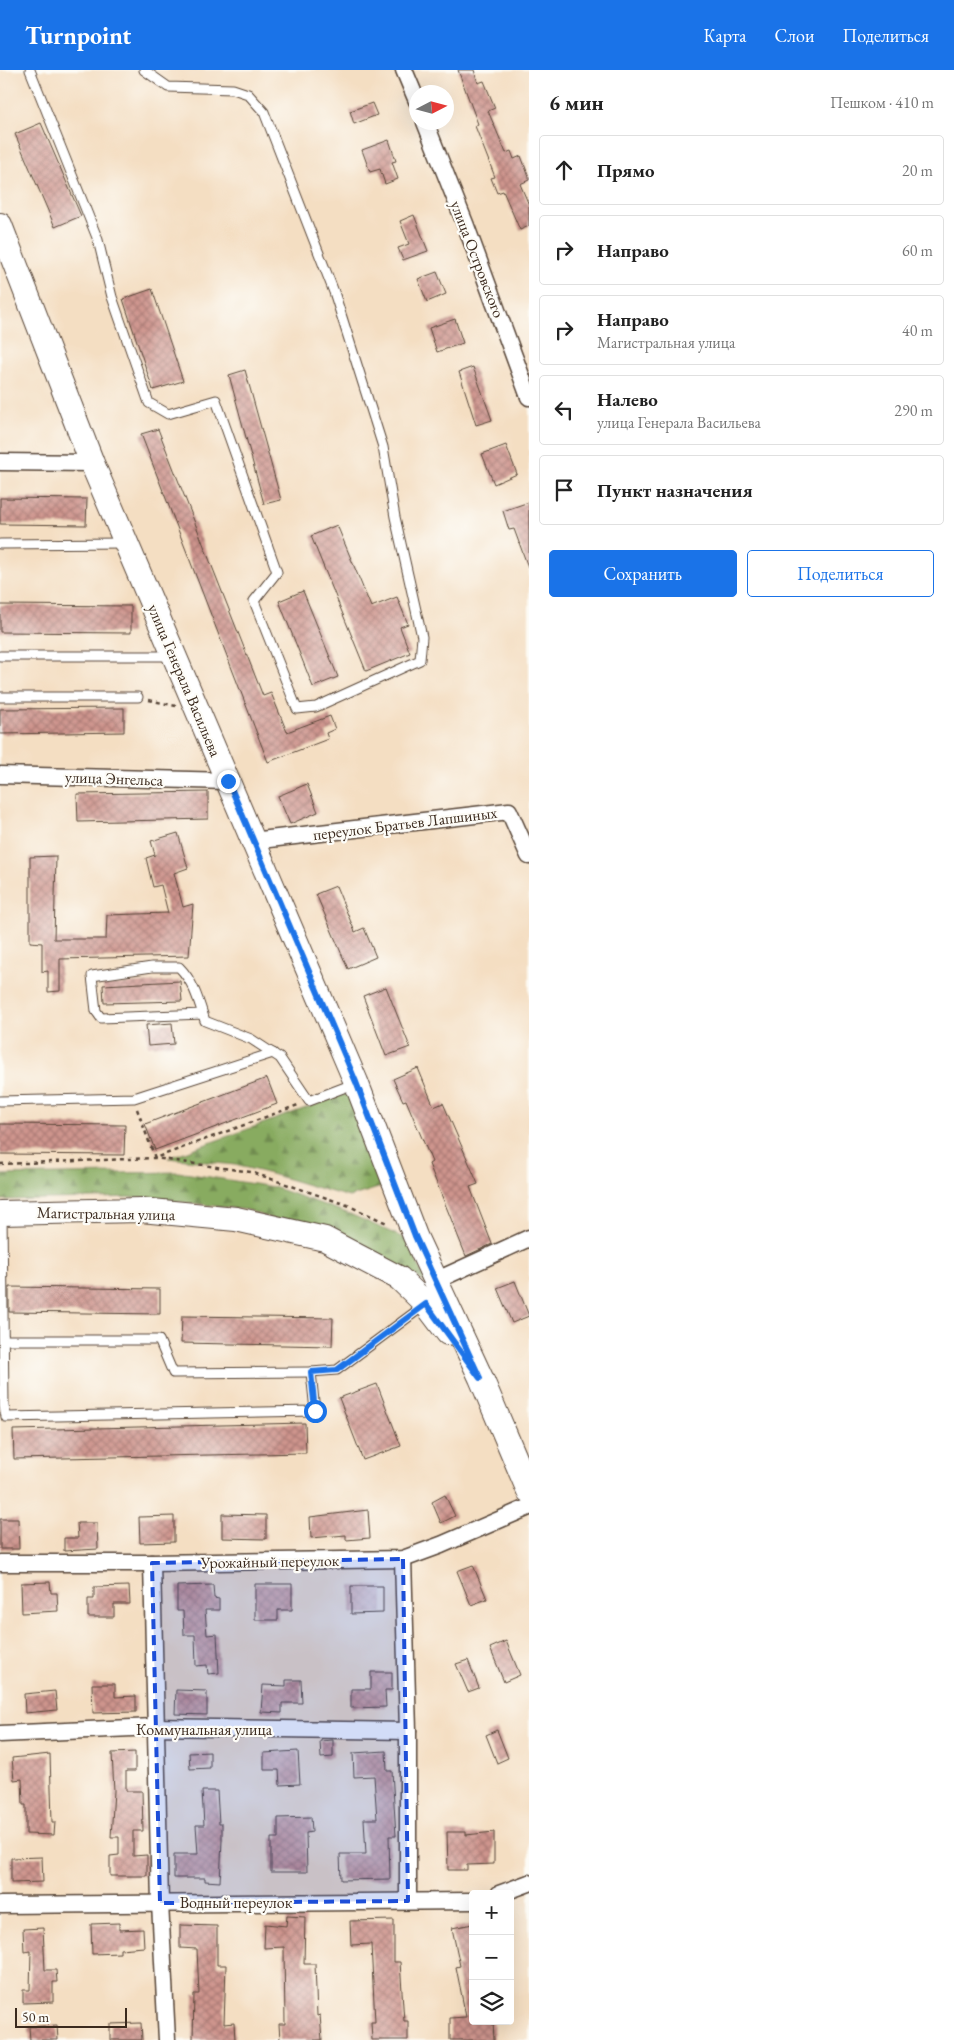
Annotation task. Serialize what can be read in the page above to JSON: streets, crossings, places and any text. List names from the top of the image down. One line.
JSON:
{"streets":{"main road":["улица Генерала Васильева","Магистральная улица"],"street":["улица Островского","улица Энгельса","переулок Братьев Лапшиных","Урожайный переулок","Коммунальная улица","Водный переулок"]},"crossings":[["улица Генерала Васильева","улица Энгельса"],["улица Генерала Васильева","переулок Братьев Лапшиных"],["улица Генерала Васильева","Магистральная улица"]],"scale_bar":"50 m","north":"right","page":{"header":"Turnpoint","nav":["Карта","Слои","Поделиться"],"heading":["6 мин","Пешком · 410 m"],"list":[["Прямо","20 m"],["Направо","60 m"],["Направо","Магистральная улица","40 m"],["Налево","улица Генерала Васильева","290 m"],"Пункт назначения"],"buttons":["Сохранить","Поделиться"],"map_buttons":["+","−"],"scale":"50 m"}}
